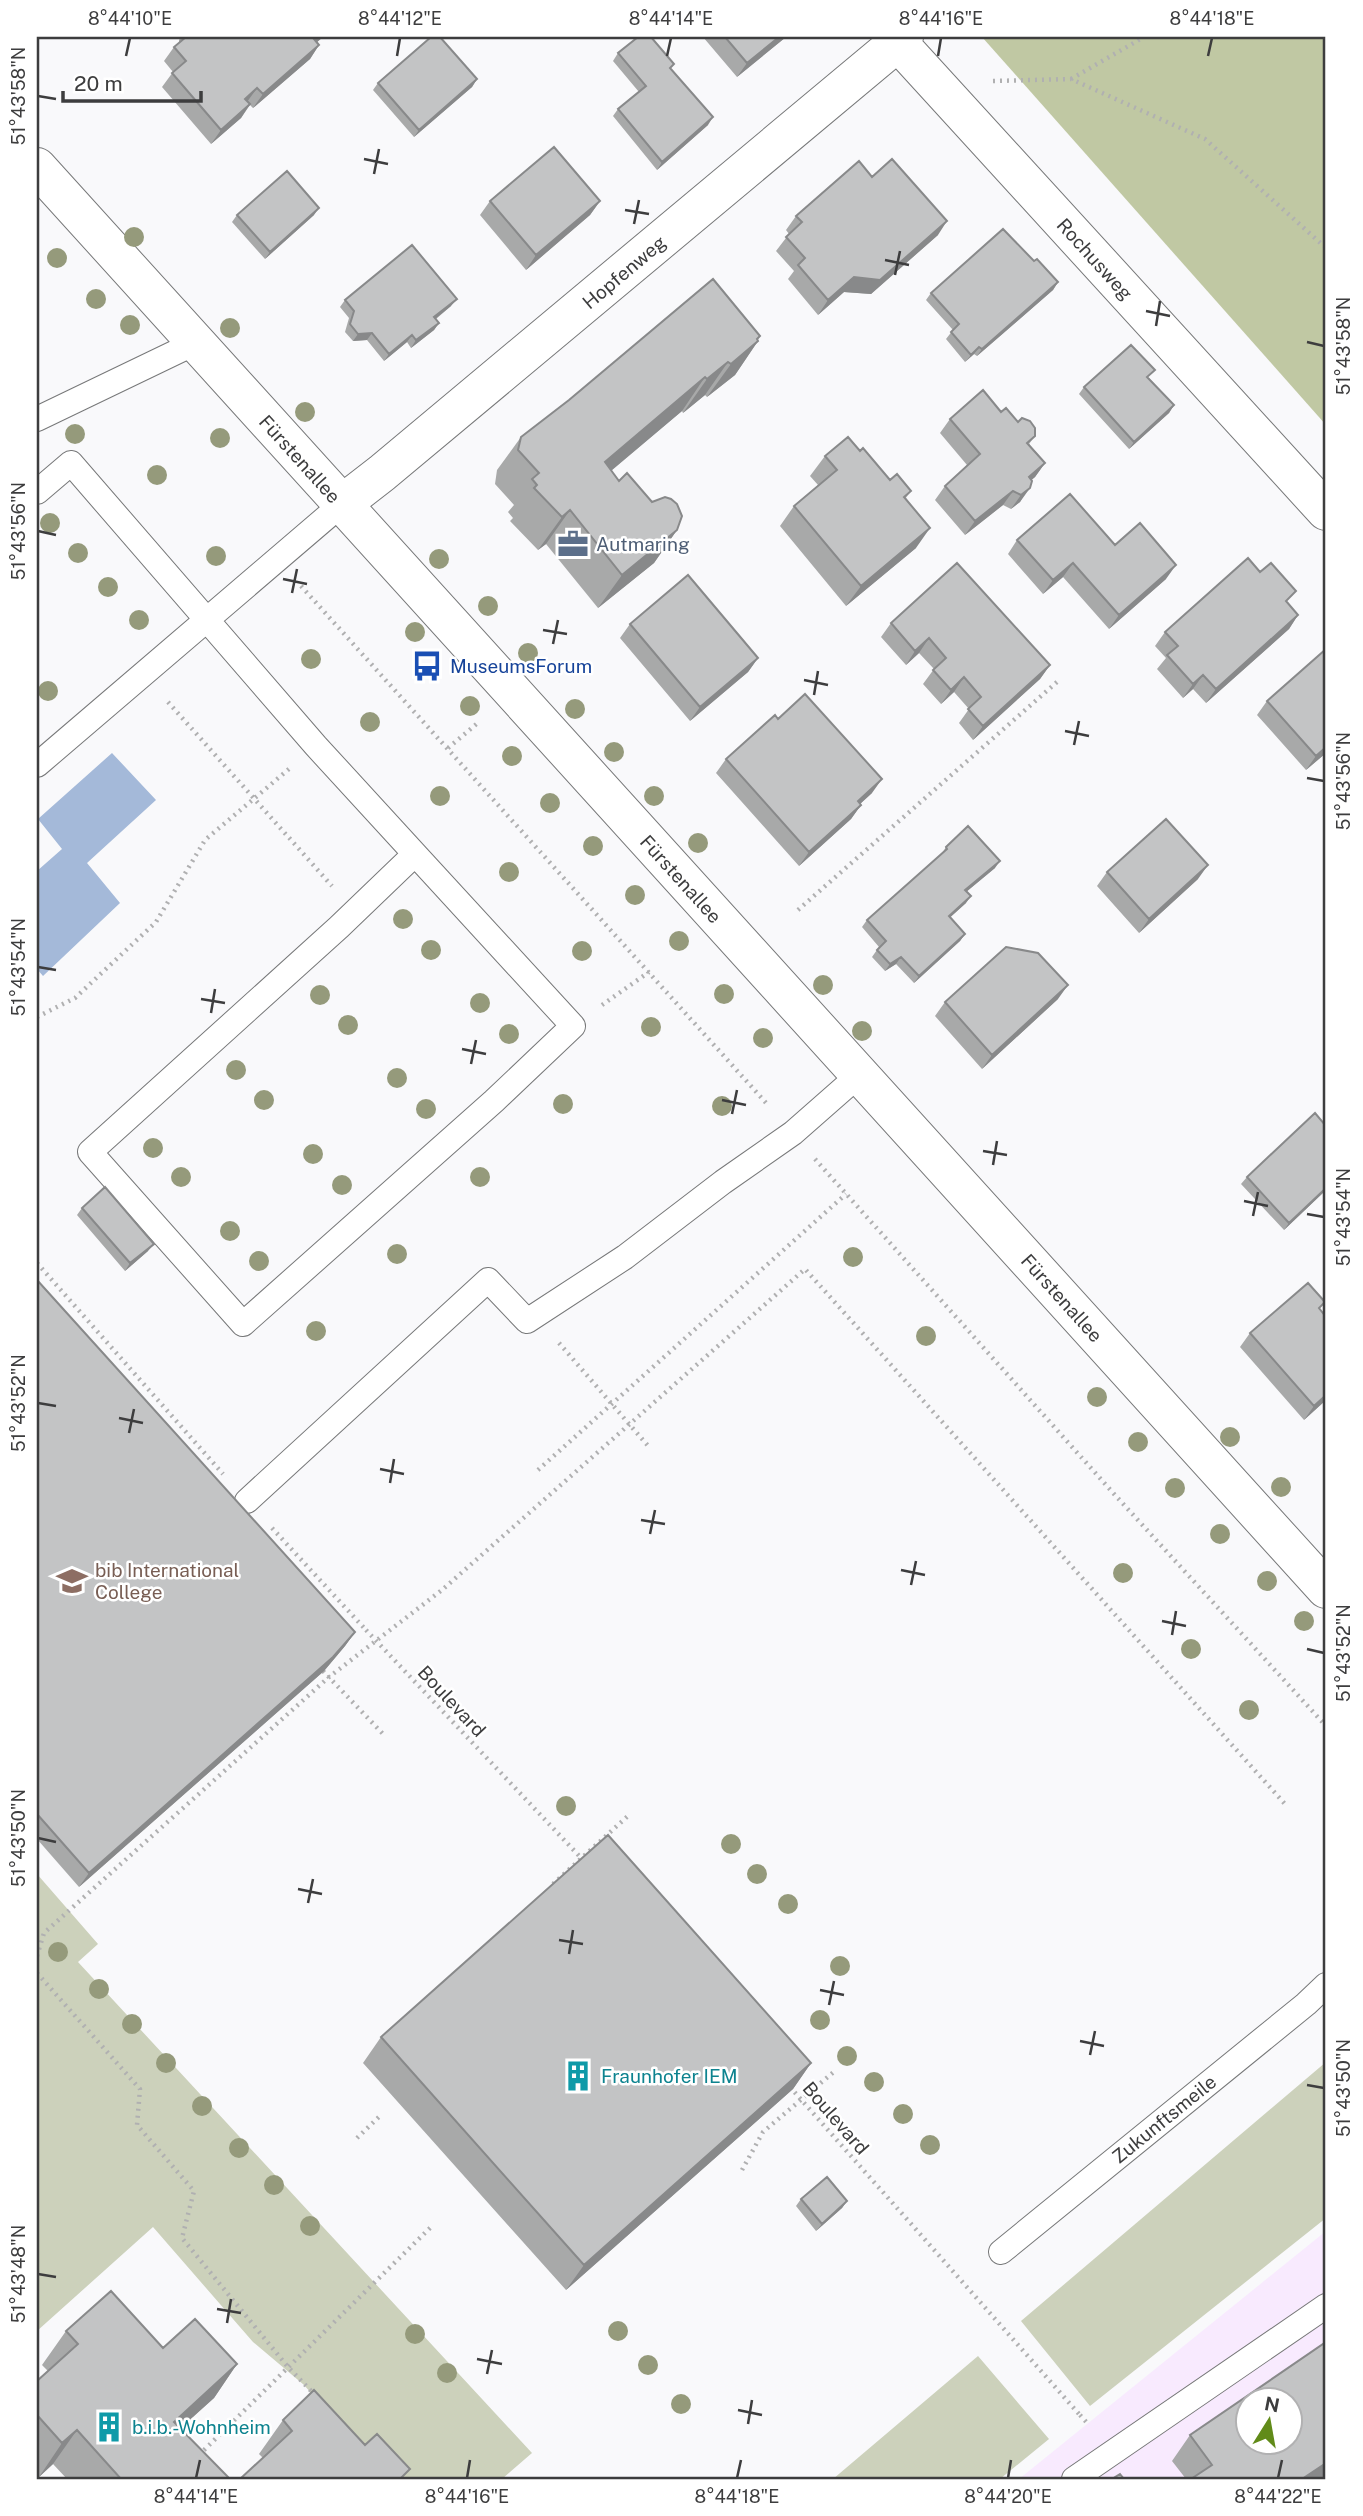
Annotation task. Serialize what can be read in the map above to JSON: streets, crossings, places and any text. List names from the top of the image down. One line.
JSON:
{"streets":{"street":["Rochusweg","Hopfenweg","Fürstenallee"],"lane":["Zukunftsmeile"],"path":["Boulevard"]},"crossings":[["Rochusweg","Hopfenweg"],["Hopfenweg","Fürstenallee"]],"places":{"office":["Autmaring"],"bus stop":["MuseumsForum"],"school or university":["bib International College"],"building":["Fraunhofer IEM","b.i.b.-Wohnheim"]},"scale_bar":"20 m","north":"top","coordinates":["8°44'10\"E","8°44'12\"E","8°44'14\"E","8°44'16\"E","8°44'18\"E","51°43'58\"N","51°43'56\"N","51°43'54\"N","51°43'52\"N","51°43'50\"N","51°43'48\"N","8°44'20\"E","8°44'22\"E"]}
